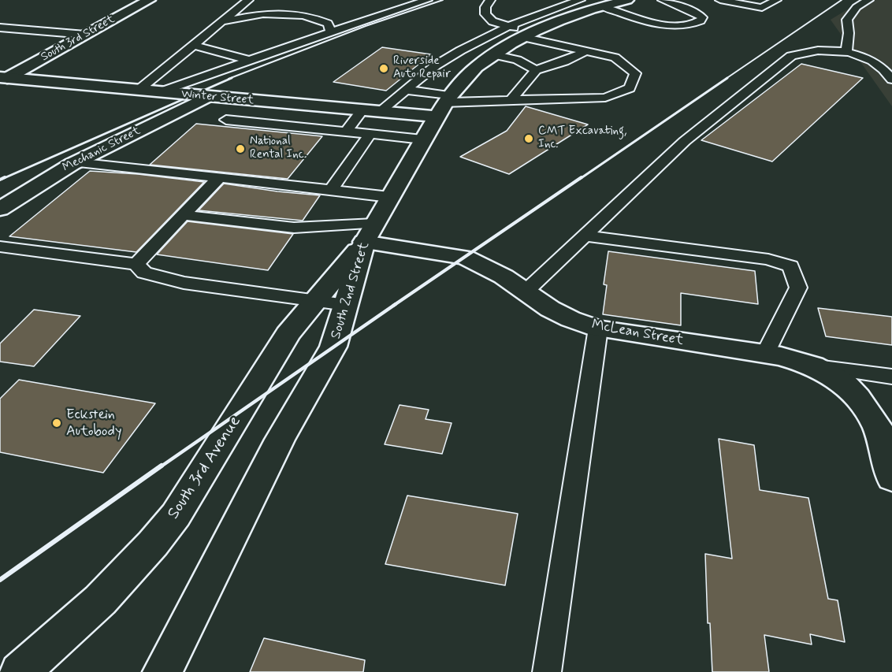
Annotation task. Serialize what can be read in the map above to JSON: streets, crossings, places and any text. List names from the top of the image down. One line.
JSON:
{"streets":{"street":["South 3rd Street","Winter Street","Mechanic Street","South 2nd Street","McLean Street","South 3rd Avenue"]},"crossings":[["South 3rd Street","Winter Street"],["Winter Street","Mechanic Street"],["Winter Street","South 2nd Street"],["South 2nd Street","McLean Street"],["South 2nd Street","South 3rd Avenue"],["McLean Street","South 3rd Avenue"]],"places":["Riverside Auto Repair","CMT Excavating, Inc.","National Rental Inc.","Eckstein Autobody"]}
